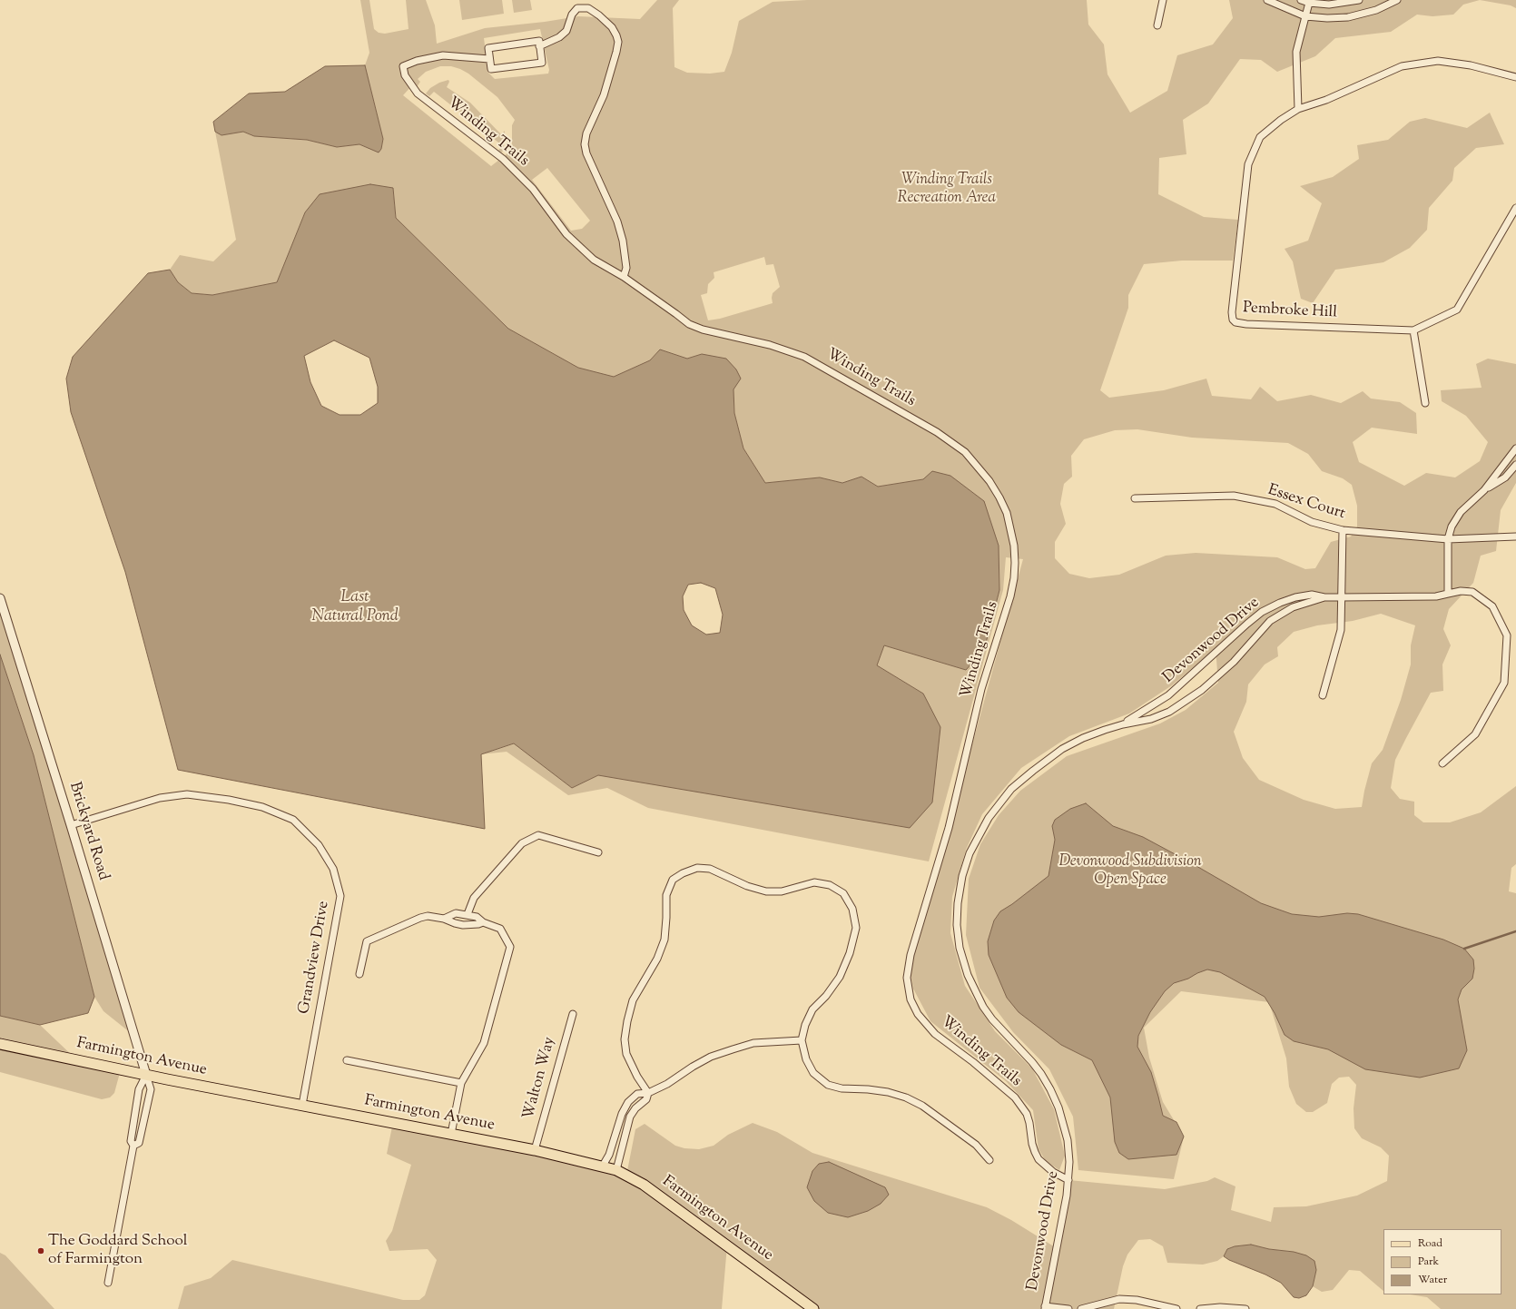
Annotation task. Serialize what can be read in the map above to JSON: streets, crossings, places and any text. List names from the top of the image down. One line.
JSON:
{"streets":{"main road":["Farmington Avenue"],"street":["Winding Trails","Pembroke Hill","Essex Court","Devonwood Drive","Brickyard Road","Grandview Drive","Walton Way"]},"crossings":[["Winding Trails","Devonwood Drive"],["Brickyard Road","Grandview Drive"],["Brickyard Road","Farmington Avenue"],["Grandview Drive","Farmington Avenue"],["Farmington Avenue","Walton Way"]],"water":["Last Natural Pond"],"parks":["Winding Trails Recreation Area","Devonwood Subdivision Open Space"],"places":["The Goddard School of Farmington"],"legend":["Road","Park","Water"]}
